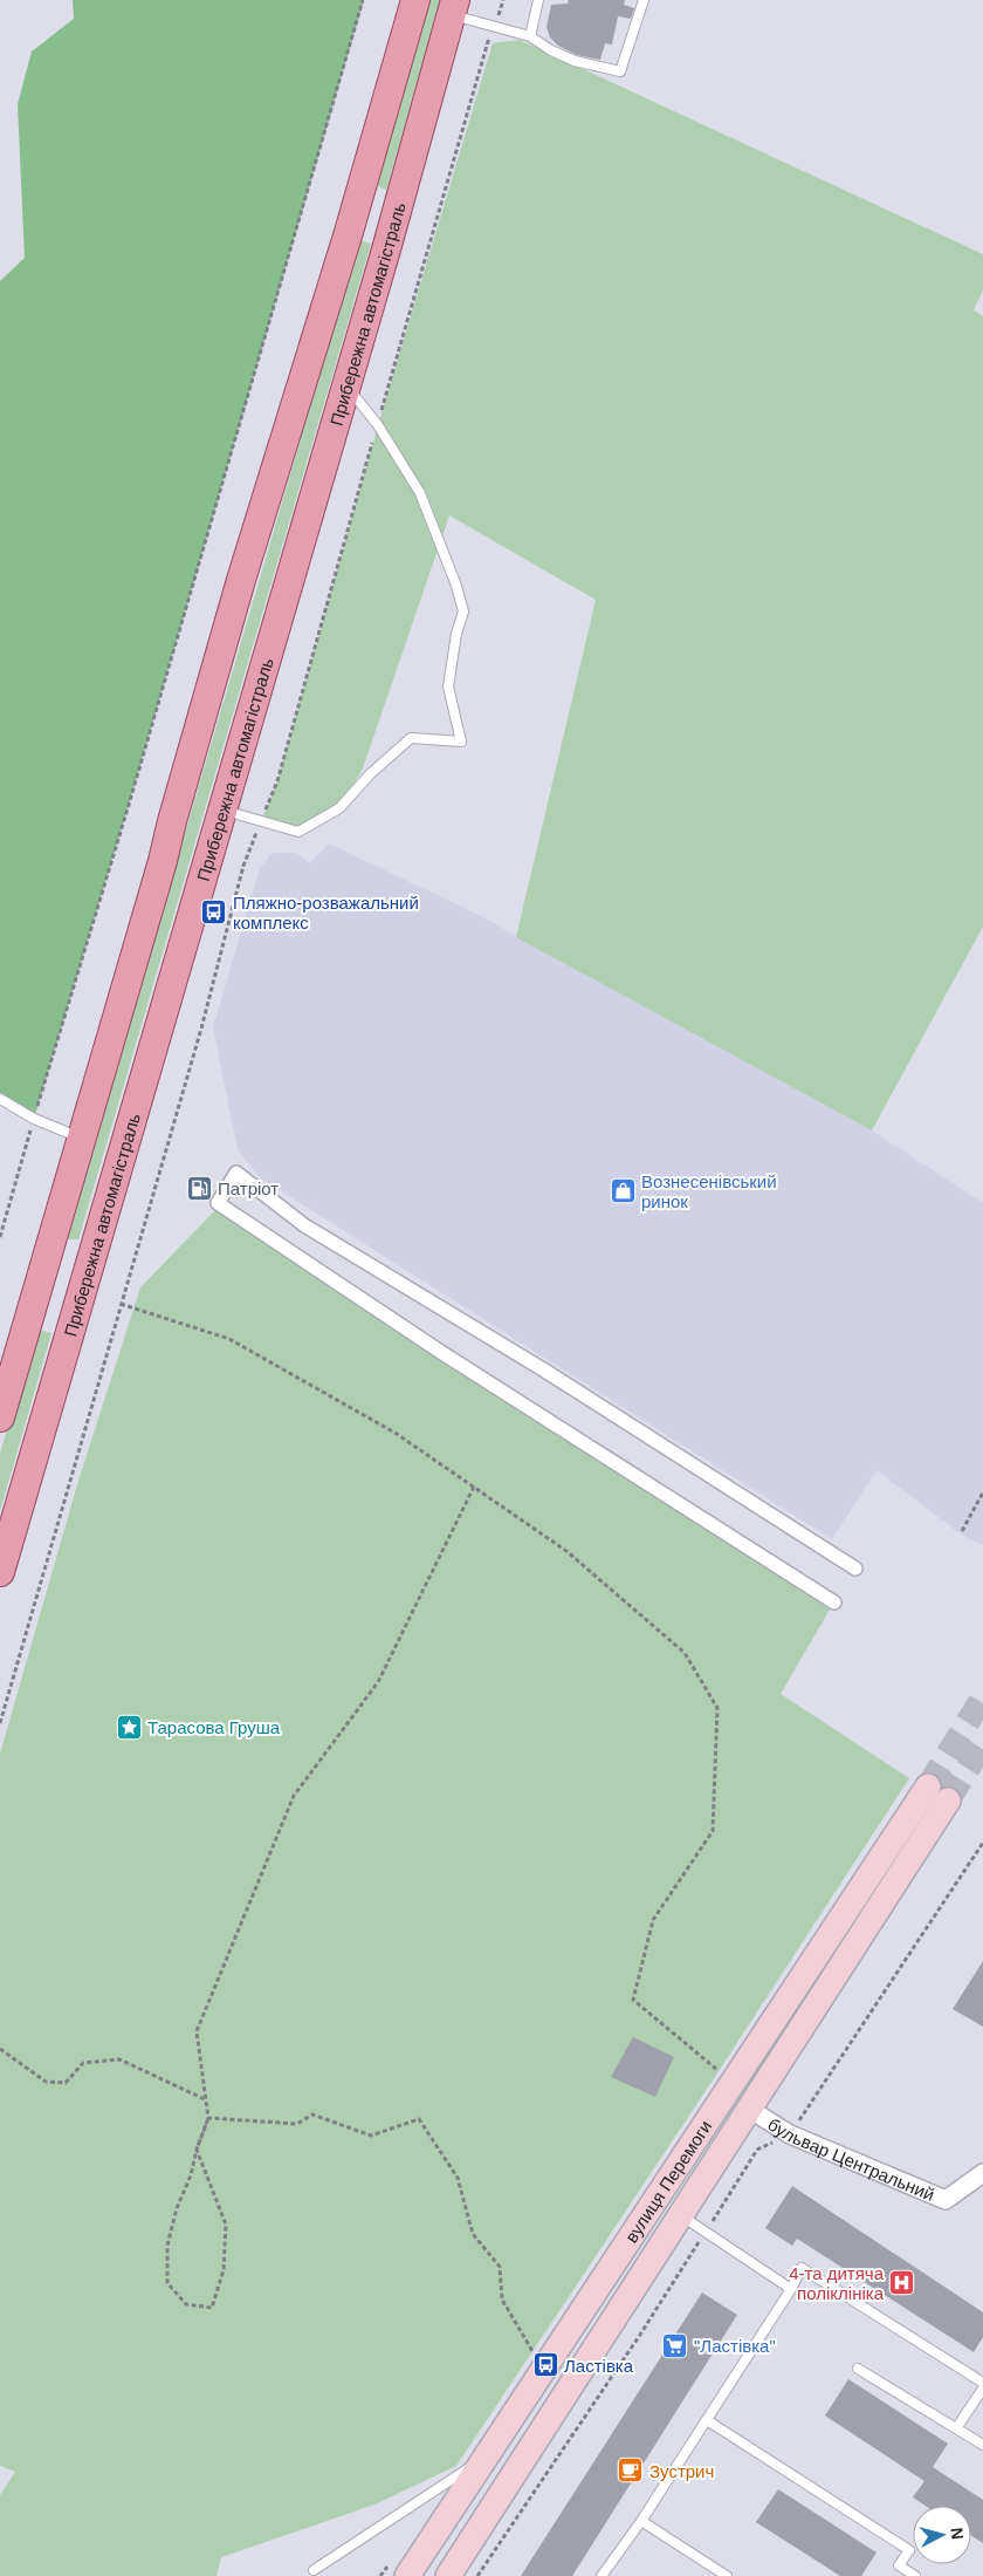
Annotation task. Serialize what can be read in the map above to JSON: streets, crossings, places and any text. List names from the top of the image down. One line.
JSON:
{"streets":{"main road":["Прибережна автомагістраль","вулиця Перемоги"],"street":["бульвар Центральний"]},"crossings":[["бульвар Центральний","вулиця Перемоги"]],"places":{"bus stop":["Пляжно-розважальний комплекс","Ластівка"],"fuel station":["Патріот"],"shop":["Вознесенівський ринок"],"place":["Тарасова Груша"],"hospital":["4-та дитяча поліклініка"],"supermarket":["\"Ластівка\""],"cafe":["Зустрич"]},"north":"right"}
